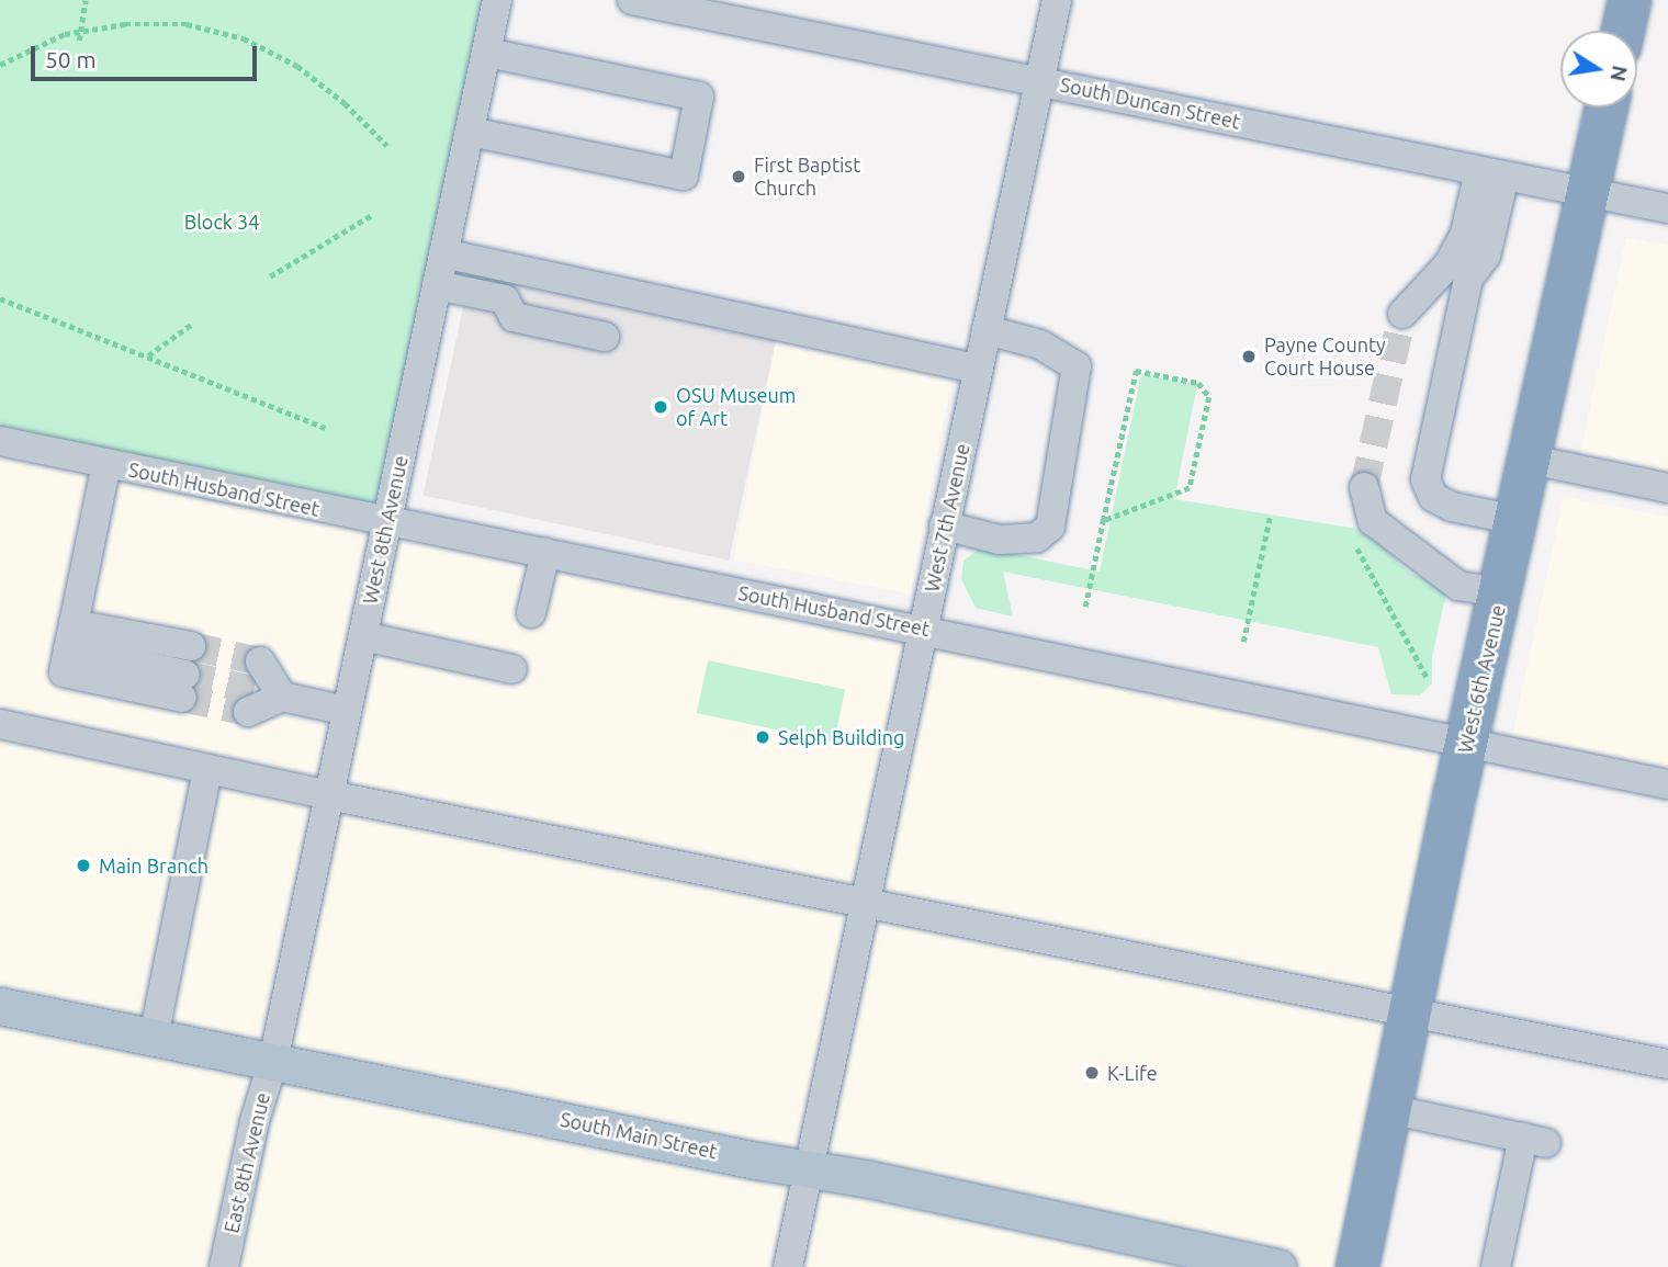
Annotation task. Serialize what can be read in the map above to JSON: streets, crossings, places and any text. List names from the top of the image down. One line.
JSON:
{"streets":{"highway":["West 6th Avenue"],"main road":["South Main Street"],"street":["South Duncan Street","South Husband Street","West 7th Avenue","West 8th Avenue","East 8th Avenue"]},"crossings":[["South Duncan Street","West 7th Avenue"],["South Duncan Street","West 6th Avenue"],["South Husband Street","West 7th Avenue"],["South Husband Street","West 8th Avenue"],["South Husband Street","West 6th Avenue"],["West 7th Avenue","South Main Street"],["West 8th Avenue","South Main Street"],["West 8th Avenue","East 8th Avenue"],["South Main Street","East 8th Avenue"]],"parks":["Block 34"],"places":["First Baptist Church","Payne County Court House","OSU Museum of Art","Selph Building","Main Branch","K-Life"],"scale_bar":"50 m","north":"right"}
